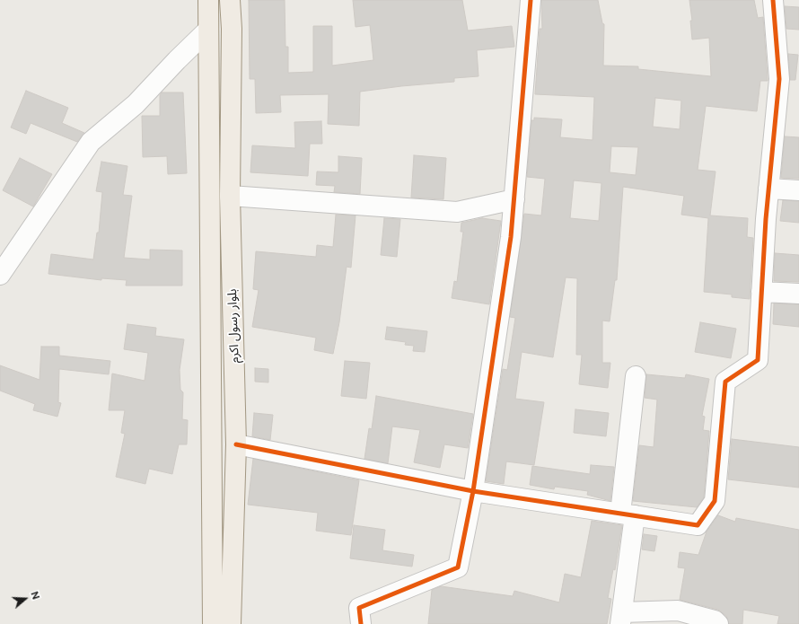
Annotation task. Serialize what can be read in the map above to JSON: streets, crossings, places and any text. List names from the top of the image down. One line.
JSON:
{"streets":{"main road":["بلوار رسول اکرم"]},"north":"right"}
